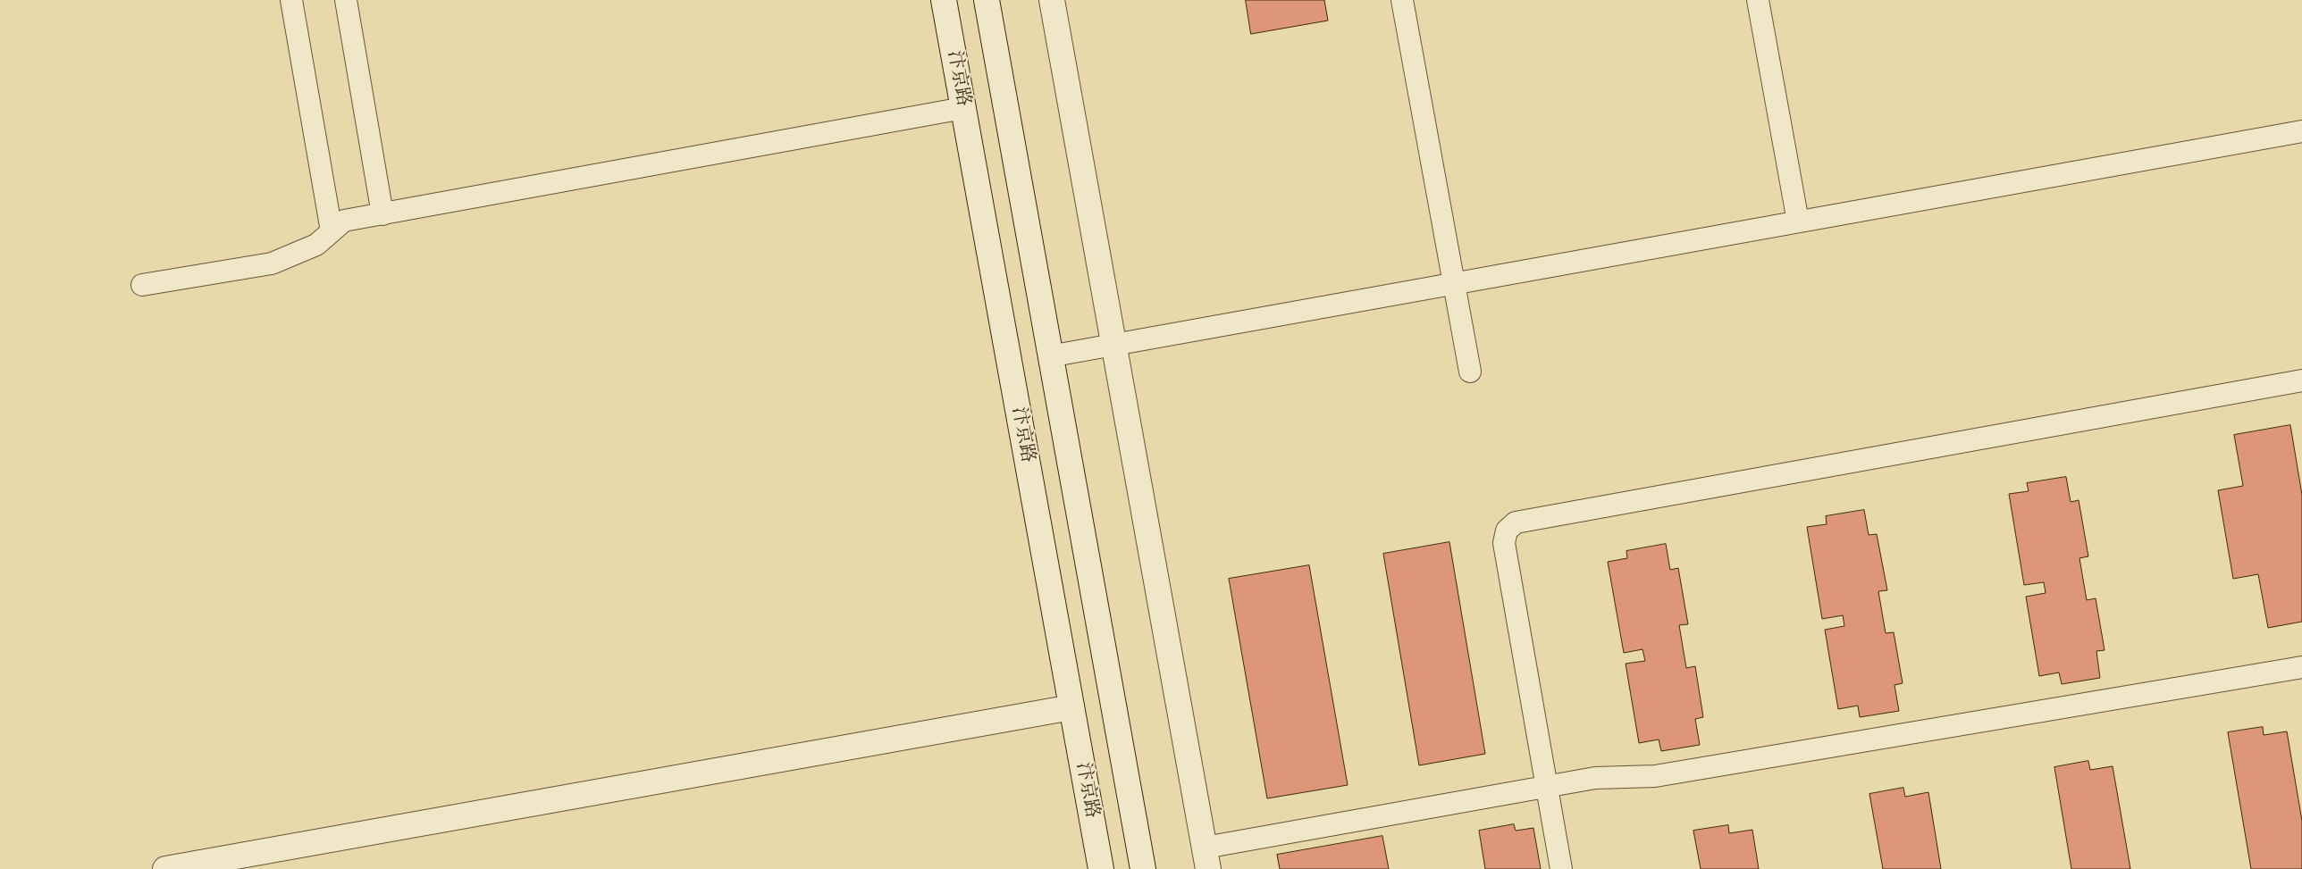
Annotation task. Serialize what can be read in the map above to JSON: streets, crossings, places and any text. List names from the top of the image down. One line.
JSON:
{"streets":{"main road":["汴京路"]}}
